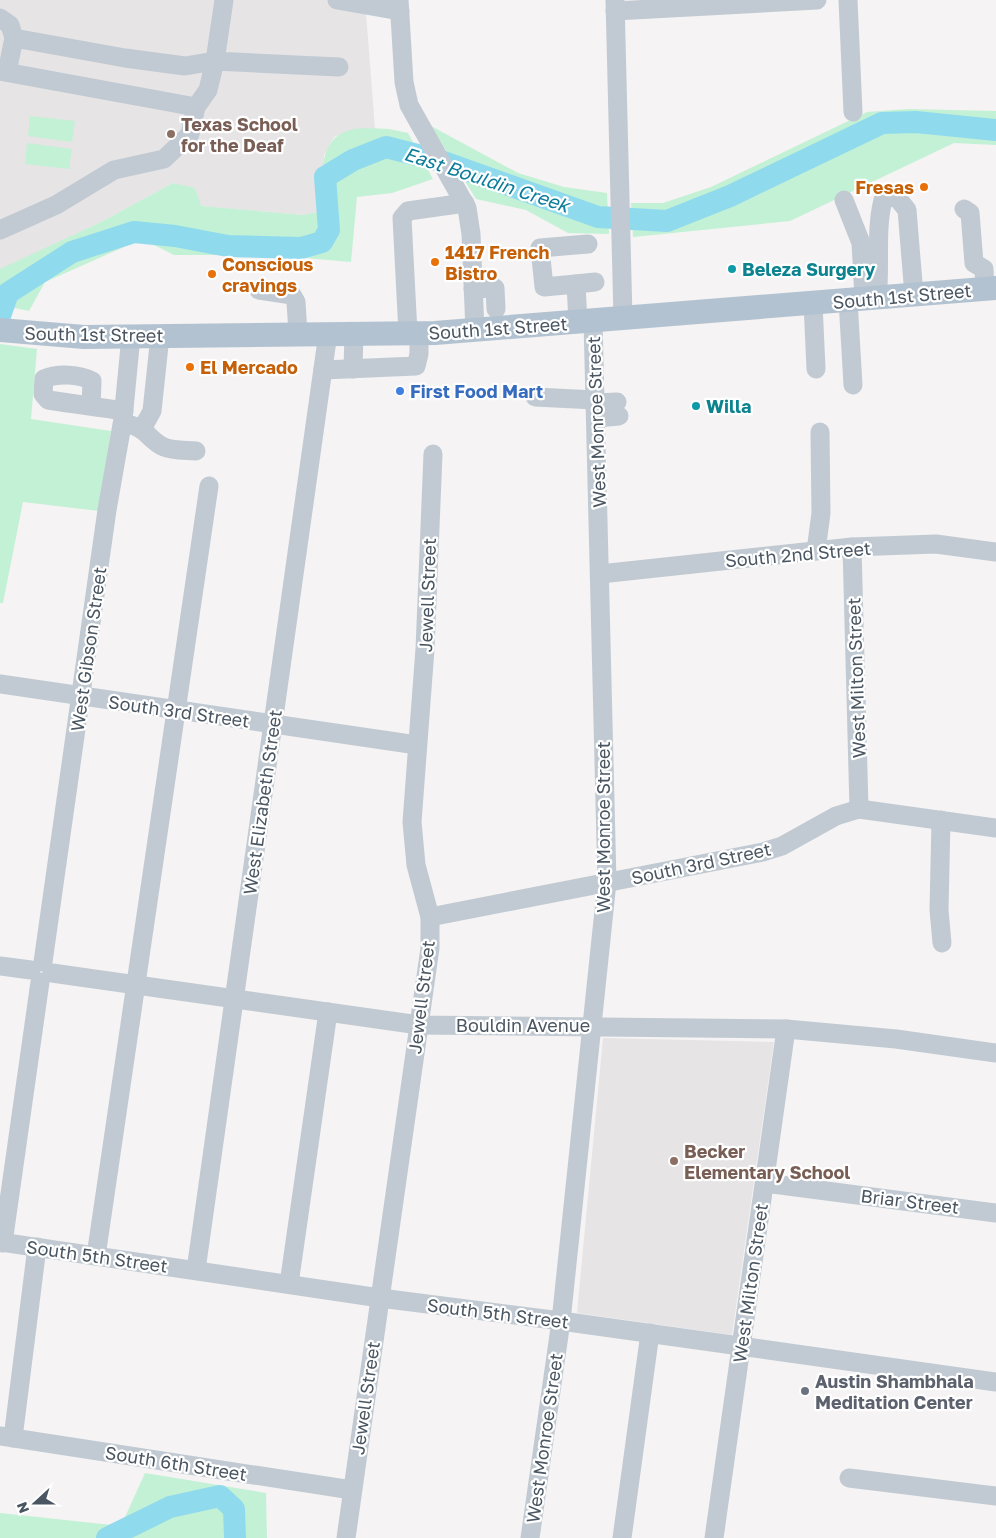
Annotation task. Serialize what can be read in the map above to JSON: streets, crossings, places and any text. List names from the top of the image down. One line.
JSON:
{"streets":{"main road":["South 1st Street"],"street":["West Monroe Street","South 2nd Street","Jewell Street","West Gibson Street","West Milton Street","South 3rd Street","West Elizabeth Street","Bouldin Avenue","Briar Street","South 5th Street","South 6th Street"]},"crossings":[["South 1st Street","West Monroe Street"],["South 1st Street","West Gibson Street"],["South 1st Street","West Elizabeth Street"],["West Monroe Street","South 2nd Street"],["West Monroe Street","South 3rd Street"],["West Monroe Street","Bouldin Avenue"],["West Monroe Street","South 5th Street"],["South 2nd Street","West Milton Street"],["Jewell Street","South 3rd Street"],["Jewell Street","Bouldin Avenue"],["Jewell Street","South 5th Street"],["Jewell Street","South 6th Street"],["West Gibson Street","South 3rd Street"],["West Gibson Street","Bouldin Avenue"],["West Gibson Street","South 5th Street"],["West Milton Street","South 3rd Street"],["West Milton Street","Bouldin Avenue"],["West Milton Street","Briar Street"],["West Milton Street","South 5th Street"],["South 3rd Street","West Elizabeth Street"],["West Elizabeth Street","Bouldin Avenue"],["West Elizabeth Street","South 5th Street"]],"water":["East Bouldin Creek"],"places":["Texas School for the Deaf","Fresas","1417 French Bistro","Beleza Surgery","Conscious cravings","El Mercado","First Food Mart","Willa","Becker Elementary School","Austin Shambhala Meditation Center"],"north":"left"}
